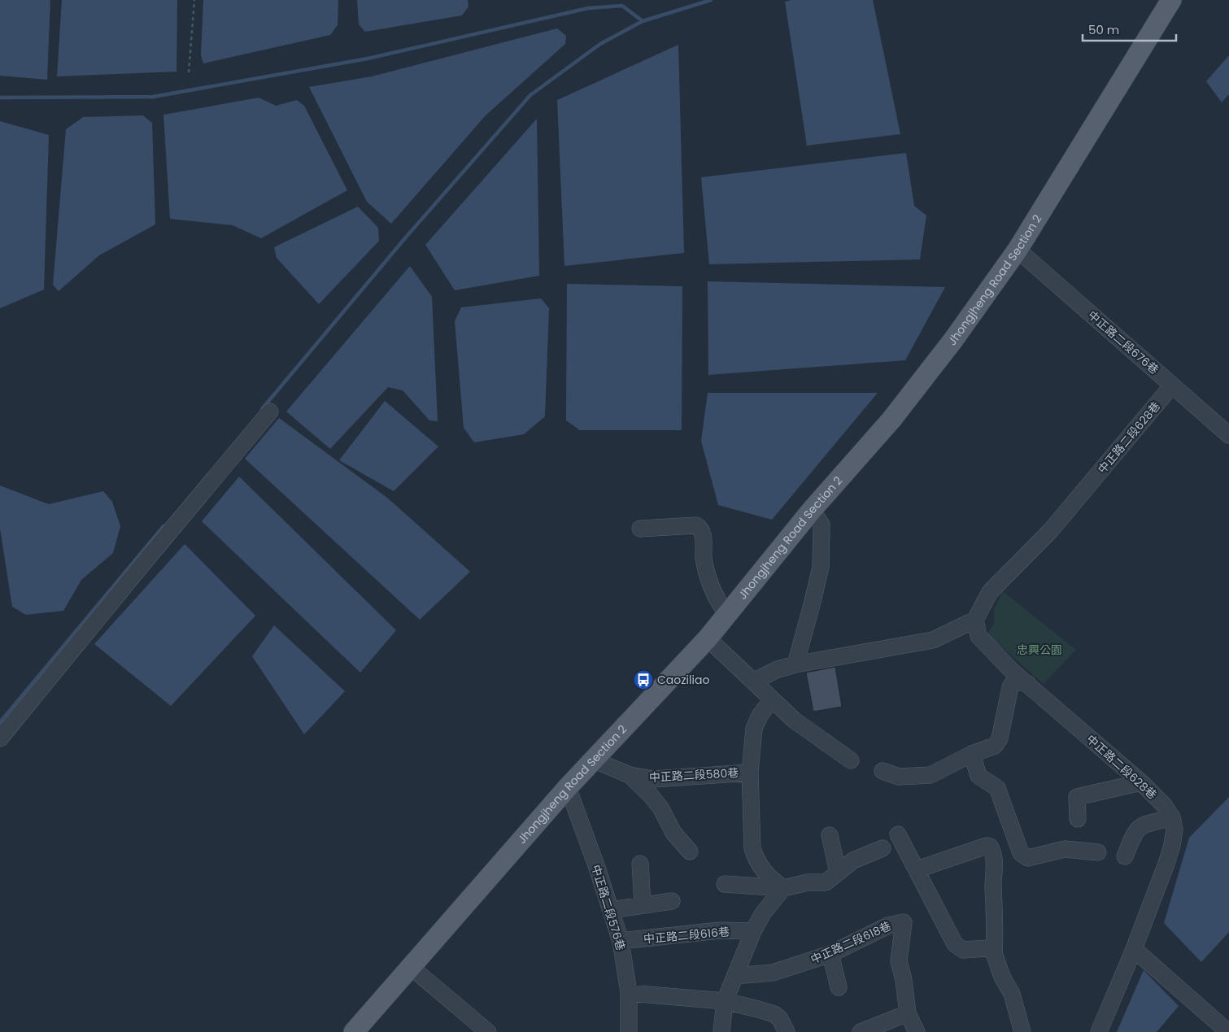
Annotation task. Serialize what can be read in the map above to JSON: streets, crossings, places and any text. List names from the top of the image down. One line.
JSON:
{"streets":{"main road":["Jhongjheng Road Section 2"],"street":["中正路二段676巷","中正路二段628巷","中正路二段580巷","中正路二段576巷","中正路二段616巷","中正路二段618巷"]},"crossings":[["Jhongjheng Road Section 2","中正路二段676巷"],["Jhongjheng Road Section 2","中正路二段580巷"],["Jhongjheng Road Section 2","中正路二段576巷"],["中正路二段676巷","中正路二段628巷"],["中正路二段576巷","中正路二段616巷"]],"parks":["忠興公園"],"places":{"bus stop":["Caoziliao"]},"scale_bar":"50 m"}
